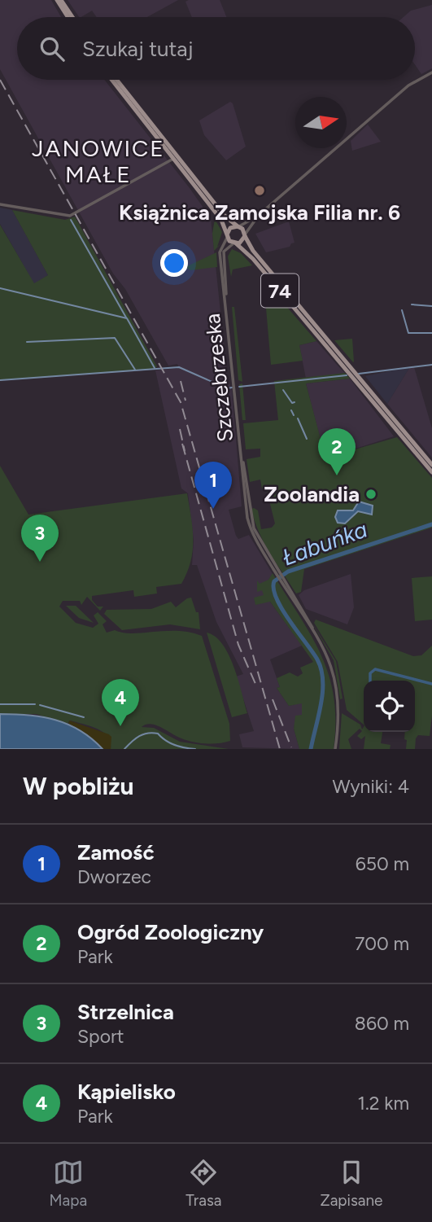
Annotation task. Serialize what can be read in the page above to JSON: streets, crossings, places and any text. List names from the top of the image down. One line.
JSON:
{"streets":{"main road":["74"],"street":["Szczebrzeska"]},"crossings":[["74","Szczebrzeska"]],"districts":["JANOWICE MAŁE"],"water":["Łabuńka"],"places":["Książnica Zamojska Filia nr. 6","Zoolandia"],"north":"right","page":{"search":"Szukaj tutaj","pins":["2","1","3","4"],"heading":["W pobliżu","Wyniki: 4"],"list":[{"mark":"1","name":"Zamość","note":"Dworzec","value":"650 m"},{"mark":"2","name":"Ogród Zoologiczny","note":"Park","value":"700 m"},{"mark":"3","name":"Strzelnica","note":"Sport","value":"860 m"},{"mark":"4","name":"Kąpielisko","note":"Park","value":"1.2 km"}],"nav":["Mapa","Trasa","Zapisane"]}}
